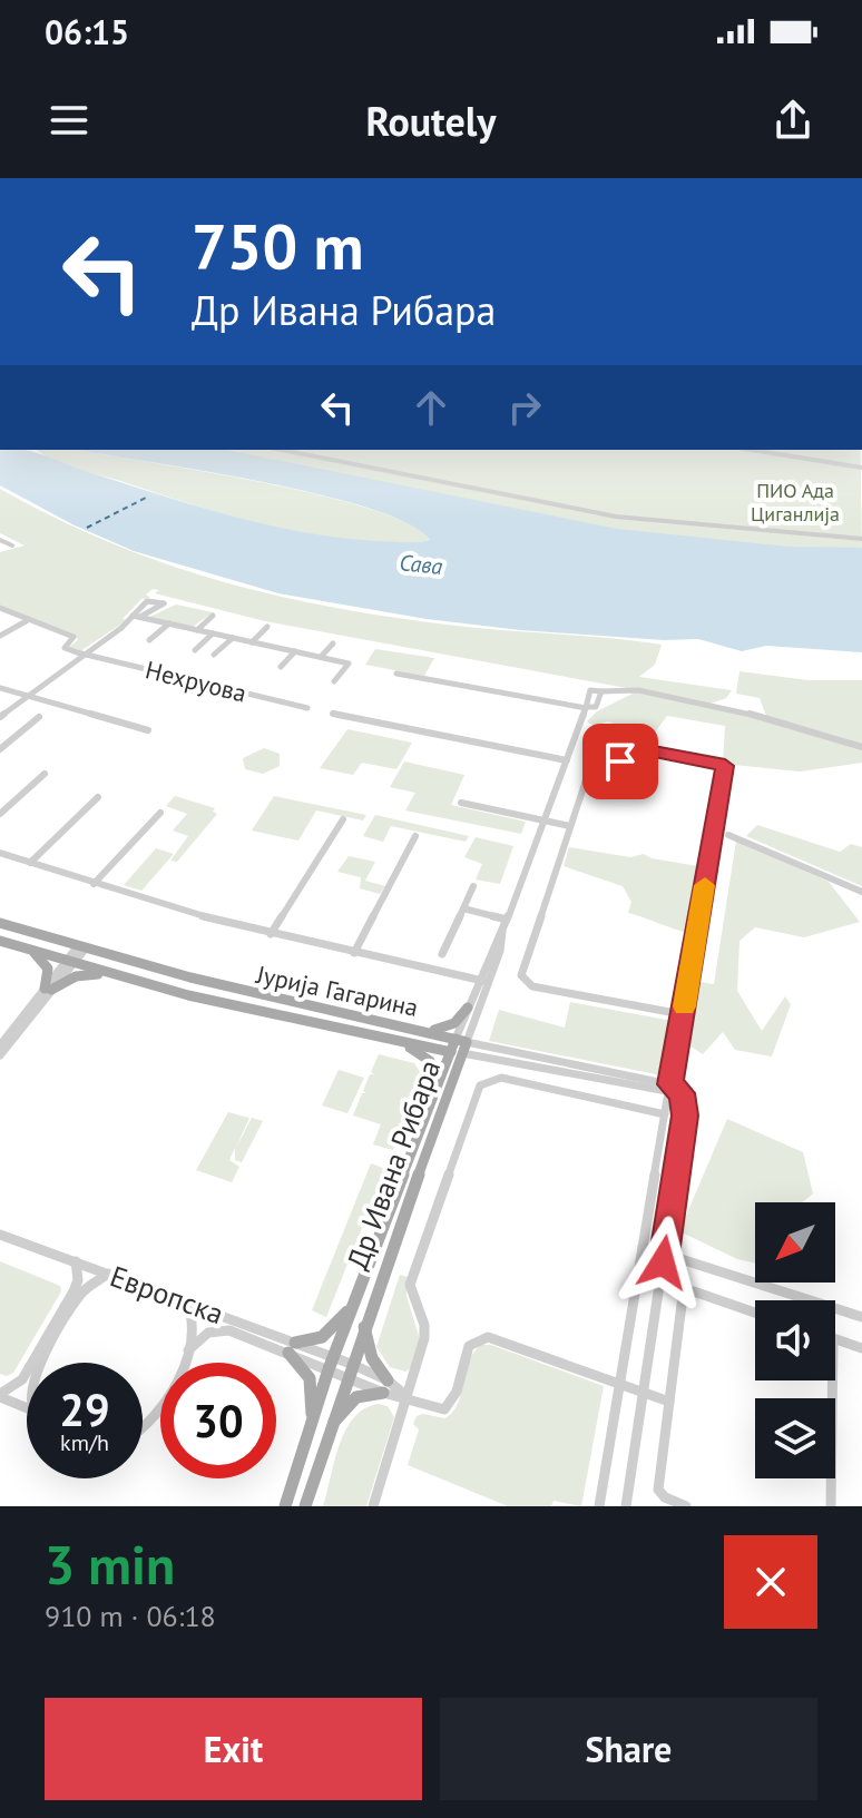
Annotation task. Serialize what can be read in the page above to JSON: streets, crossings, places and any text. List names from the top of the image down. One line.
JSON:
{"streets":{"main road":["Јурија Гагарина","Др Ивана Рибара"],"street":["Нехруова","Европска"]},"crossings":[["Јурија Гагарина","Др Ивана Рибара"],["Др Ивана Рибара","Европска"]],"water":["Сава"],"parks":["ПИО Ада Циганлија"],"north":"bottom left","page":{"status":"06:15","header":"Routely","turn":["750 m","Др Ивана Рибара"],"speed":"29 km/h","limit":"30","heading":["3 min","910 m · 06:18"],"buttons":["Exit","Share"]}}
